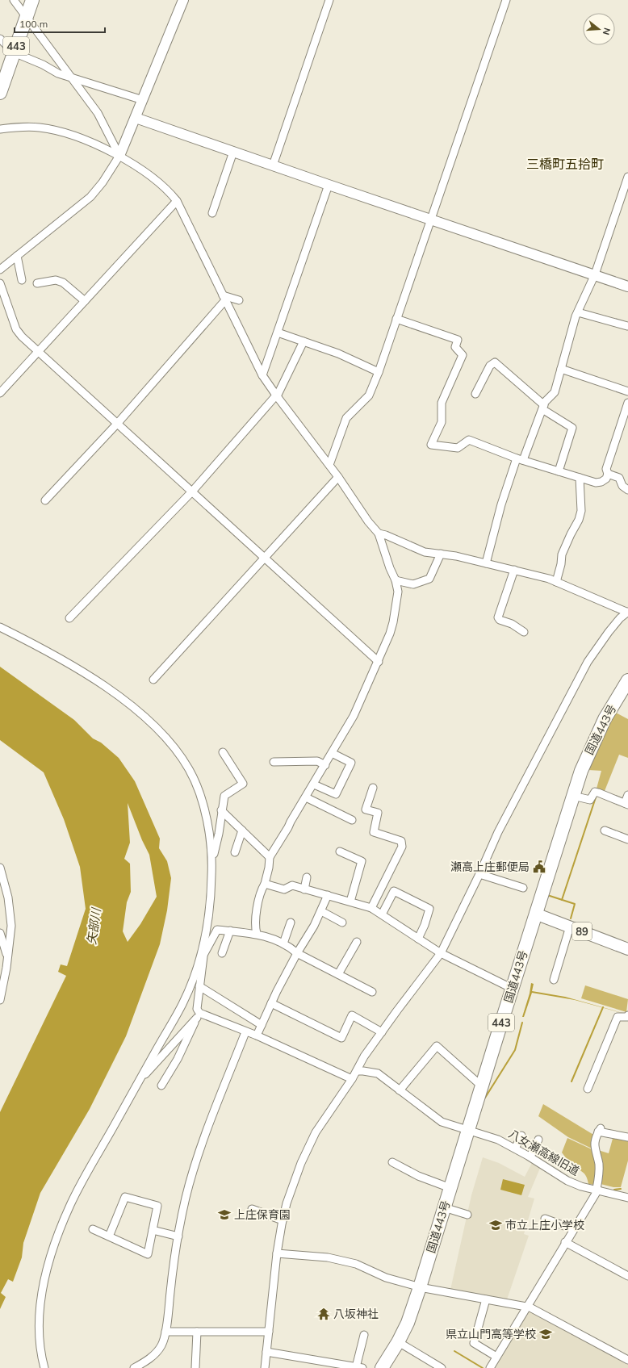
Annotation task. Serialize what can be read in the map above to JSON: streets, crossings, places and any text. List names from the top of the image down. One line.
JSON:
{"streets":{"highway":["443","国道443号"],"main road":["89"],"street":["八女瀬高線旧道"]},"crossings":[["国道443号","89"],["国道443号","八女瀬高線旧道"]],"districts":["三橋町五拾町"],"water":["矢部川"],"places":{"public building":["瀬高上庄郵便局"],"school or university":["上庄保育園","市立上庄小学校","県立山門高等学校"],"temple":["八坂神社"]},"scale_bar":"100 m","north":"right"}
